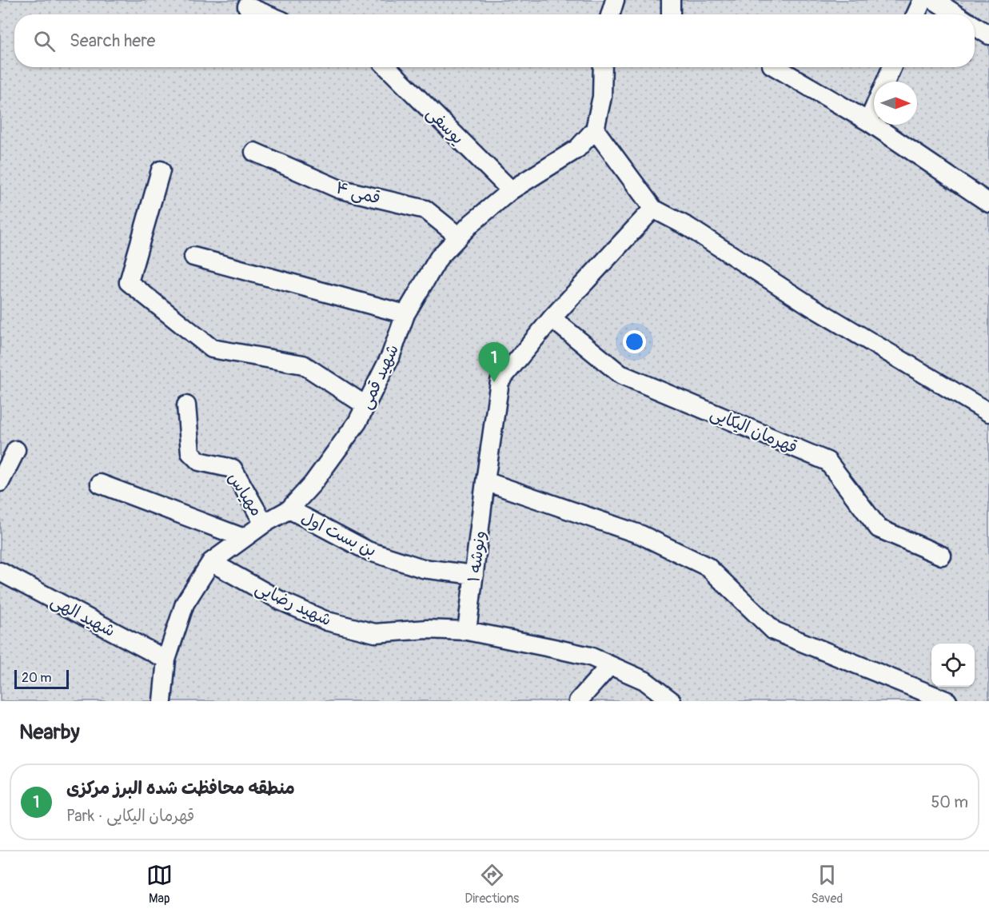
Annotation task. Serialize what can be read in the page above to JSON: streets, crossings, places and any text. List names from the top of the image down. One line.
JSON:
{"streets":{"street":["یوسفی","قمی ۴","شهید قمی","قهرمان الیکایی","مهیاس","بن بست اول","ونوشه ۱","شهید رضایی","شهید الهی"]},"crossings":[["یوسفی","شهید قمی"],["قمی ۴","شهید قمی"],["شهید قمی","مهیاس"],["شهید قمی","بن بست اول"],["شهید قمی","شهید رضایی"],["شهید قمی","شهید الهی"],["قهرمان الیکایی","ونوشه ۱"],["بن بست اول","ونوشه ۱"],["ونوشه ۱","شهید رضایی"]],"scale_bar":"20 m","north":"right","page":{"search":"Search here","pins":"1","scale":"20 m","heading":"Nearby","list":[{"mark":"1","name":"منطقه محافظت شده البرز مرکزی","note":"Park · قهرمان الیکایی","value":"50 m"}],"nav":["Map","Directions","Saved"]}}
